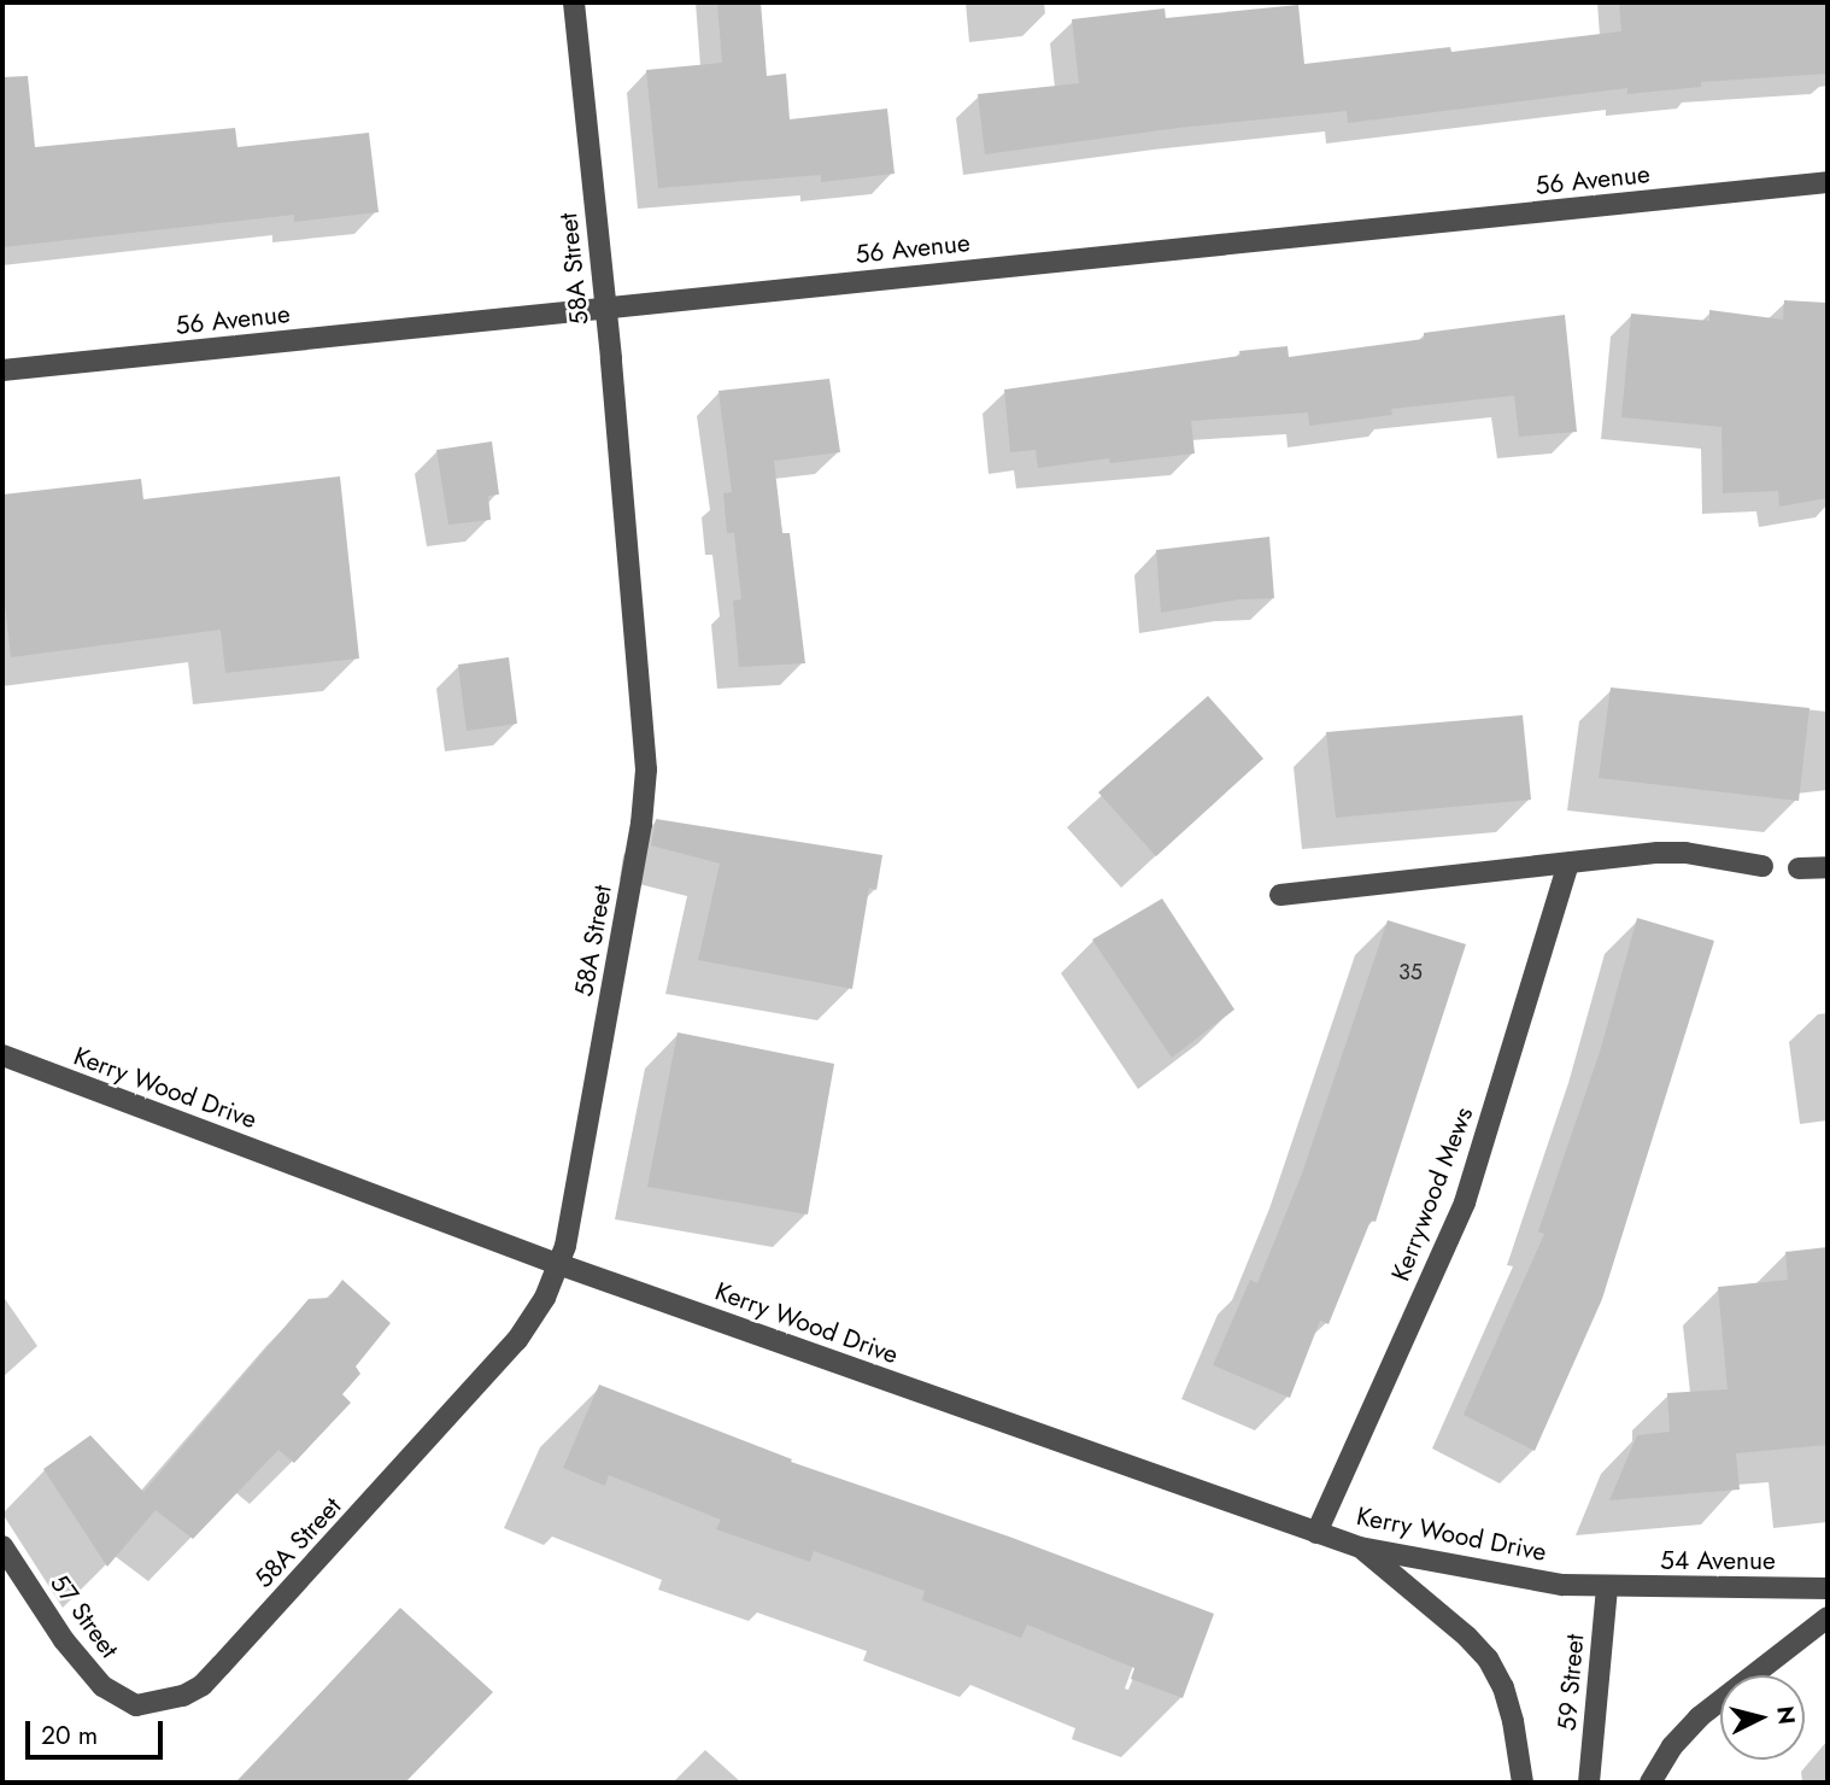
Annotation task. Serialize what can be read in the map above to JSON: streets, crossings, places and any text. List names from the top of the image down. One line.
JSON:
{"streets":{"street":["56 Avenue","58A Street","Kerry Wood Drive","Kerrywood Mews","54 Avenue","57 Street","59 Street"]},"crossings":[["56 Avenue","58A Street"],["58A Street","Kerry Wood Drive"],["58A Street","57 Street"],["Kerry Wood Drive","Kerrywood Mews"],["Kerry Wood Drive","54 Avenue"],["Kerry Wood Drive","59 Street"],["54 Avenue","59 Street"]],"house_numbers":["35"],"scale_bar":"20 m","north":"right"}
